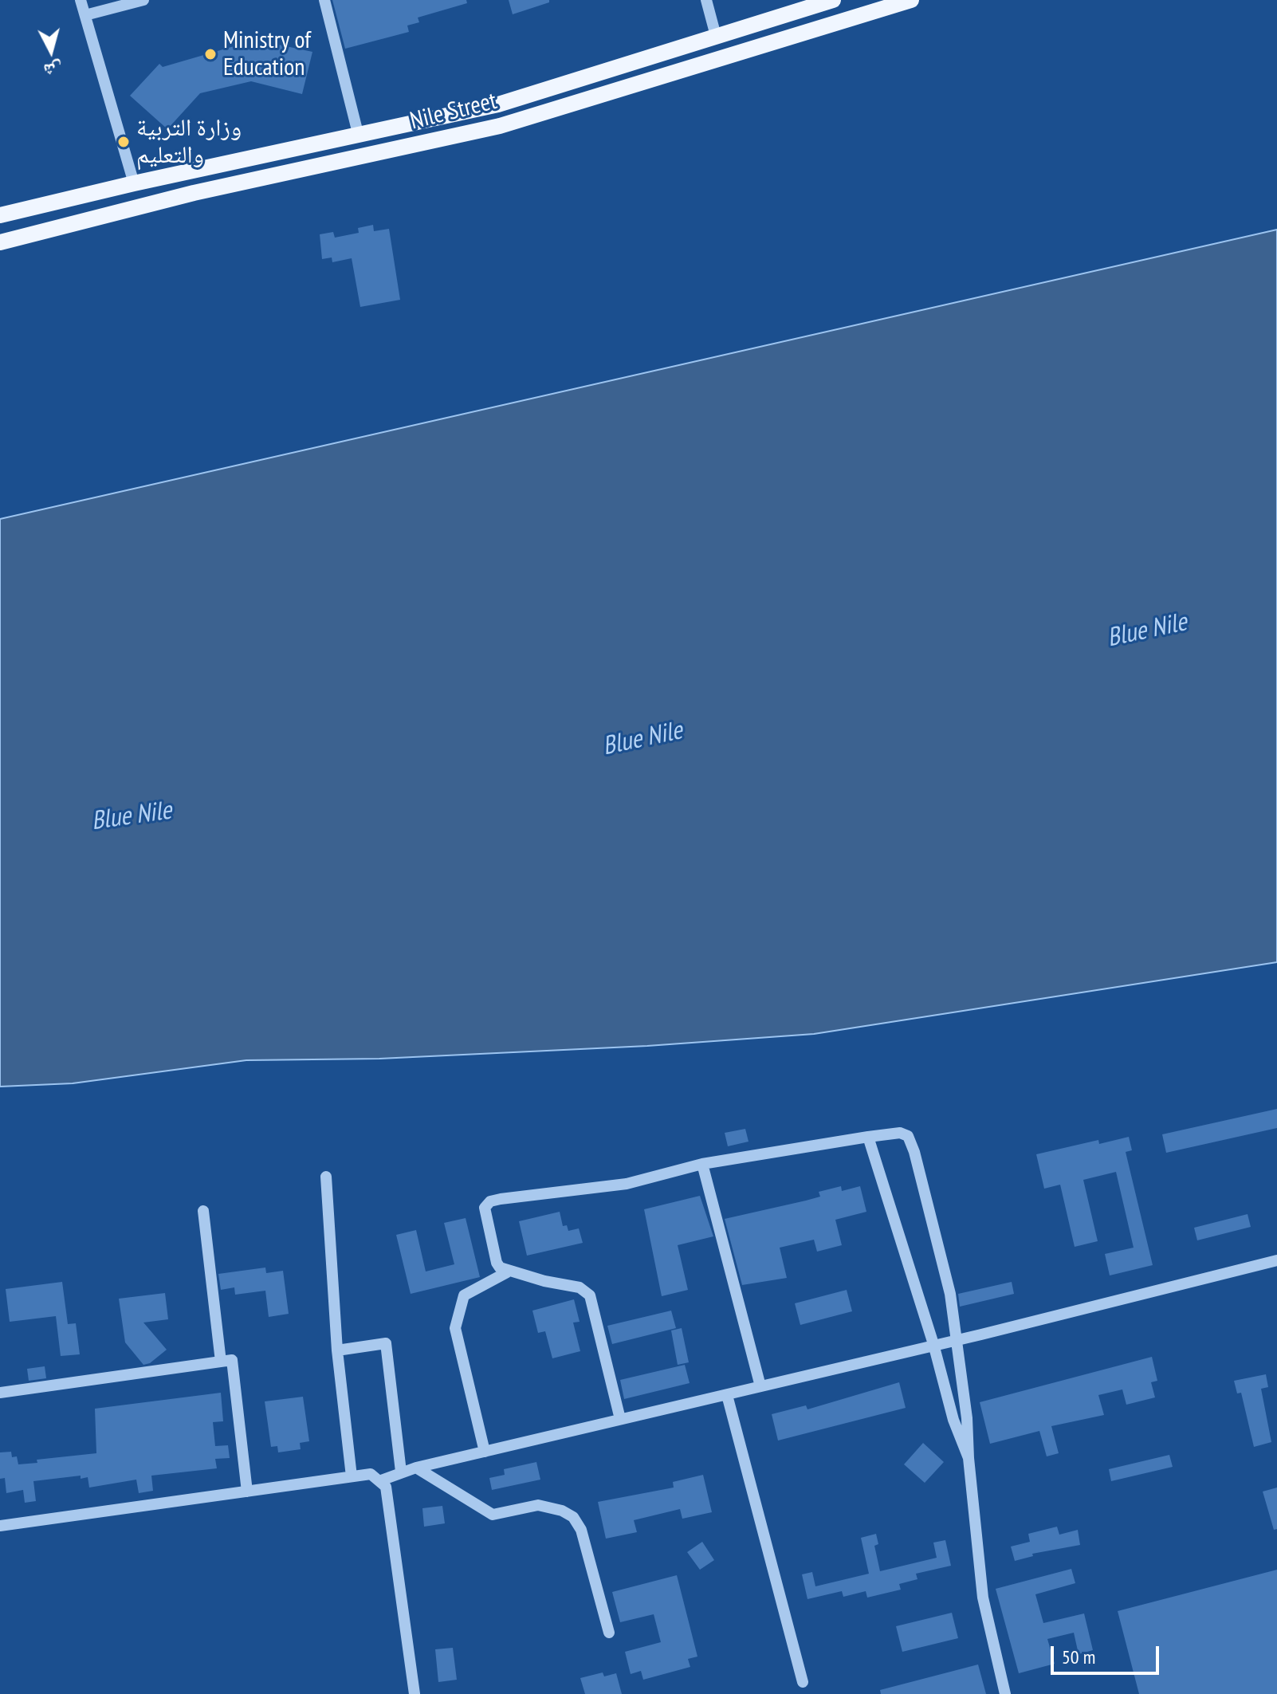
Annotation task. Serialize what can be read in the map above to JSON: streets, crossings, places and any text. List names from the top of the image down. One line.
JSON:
{"streets":{"main road":["Nile Street"]},"water":["Blue Nile"],"places":["Ministry of Education","وزارة التربية والتعليم"],"scale_bar":"50 m","north":"bottom"}
